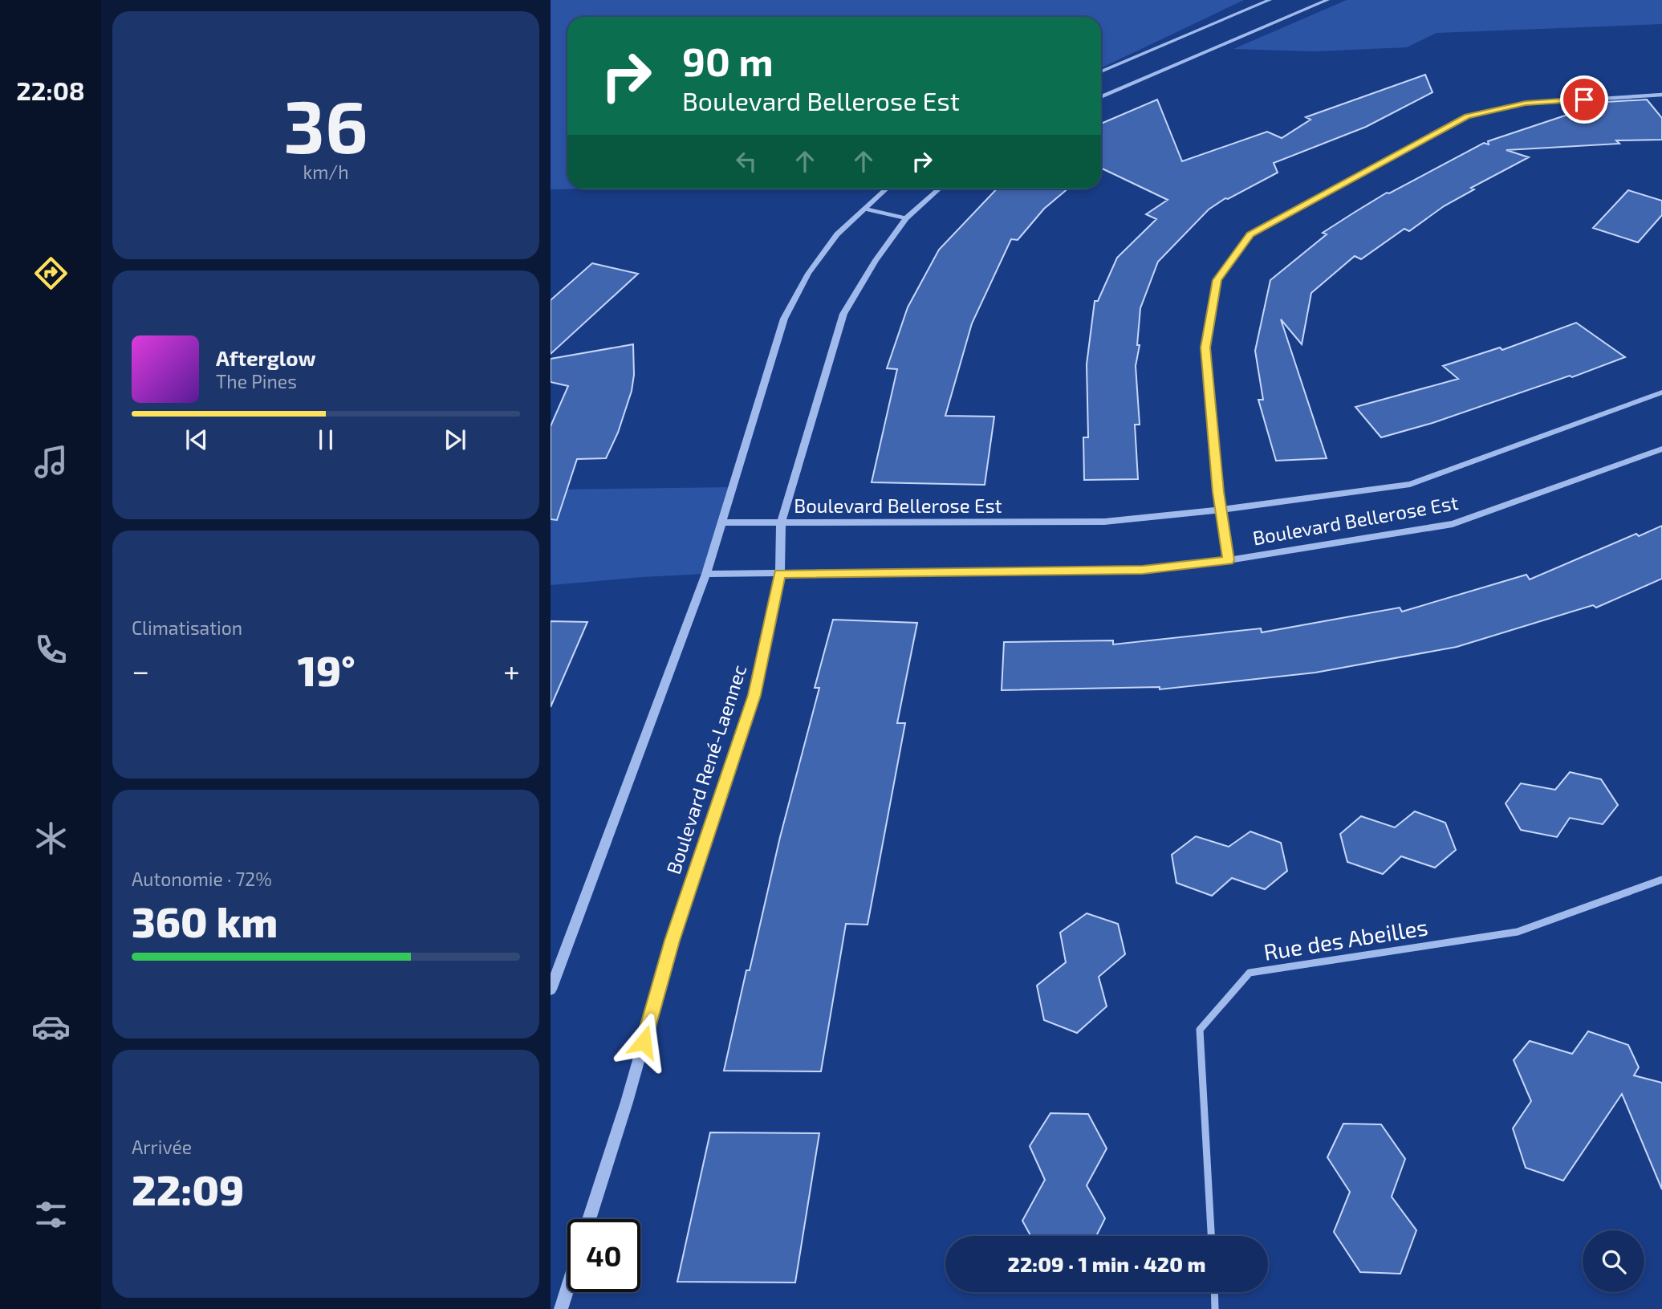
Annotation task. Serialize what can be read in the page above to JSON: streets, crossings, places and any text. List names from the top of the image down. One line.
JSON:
{"streets":{"street":["Boulevard Bellerose Est","Boulevard René-Laennec","Rue des Abeilles"]},"crossings":[["Boulevard Bellerose Est","Boulevard René-Laennec"]],"page":{"tabs":"22:08","tile":[["36","km/h"],"Climatisation",["Autonomie · 72%","360 km"],["Arrivée","22:09"]],"turn":["90 m","Boulevard Bellerose Est"],"song":["Afterglow","The Pines"],"heat":["−","19°","+"],"limit":"40","trip":"22:09 · 1 min · 420 m"}}
